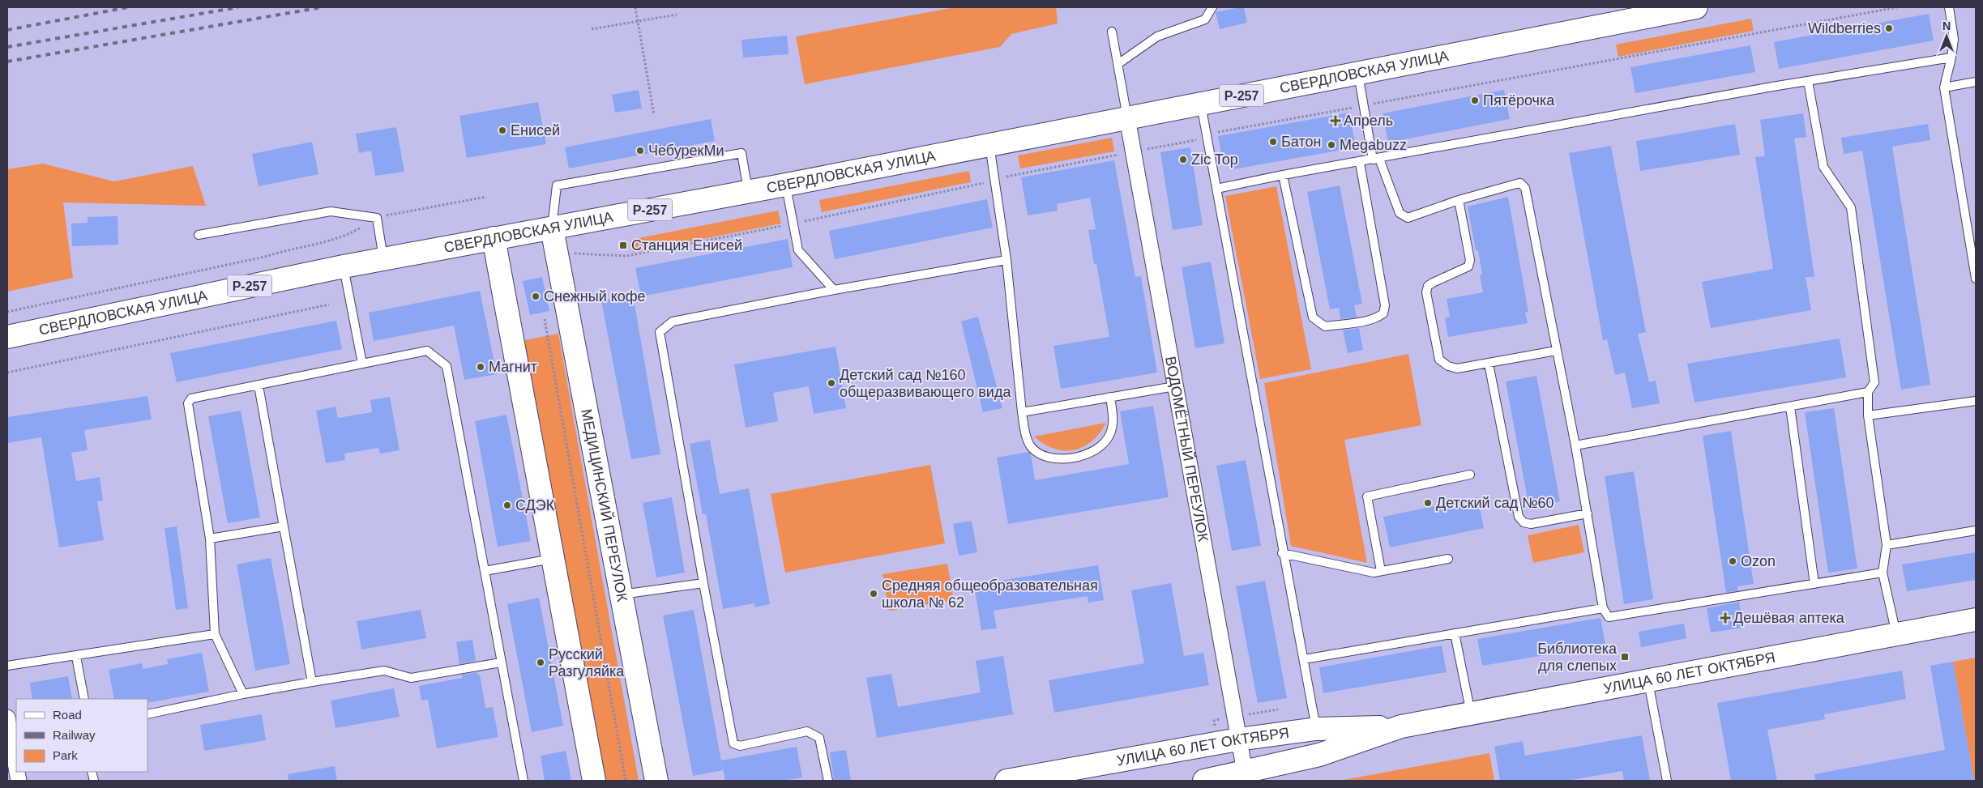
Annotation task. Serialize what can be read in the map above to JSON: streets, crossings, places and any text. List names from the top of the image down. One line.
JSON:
{"streets":{"main road":["СВЕРДЛОВСКАЯ УЛИЦА","Р-257","МЕДИЦИНСКИЙ ПЕРЕУЛОК","УЛИЦА 60 ЛЕТ ОКТЯБРЯ"],"street":["ВОДОМЁТНЫЙ ПЕРЕУЛОК"]},"crossings":[["СВЕРДЛОВСКАЯ УЛИЦА","ВОДОМЁТНЫЙ ПЕРЕУЛОК"],["СВЕРДЛОВСКАЯ УЛИЦА","МЕДИЦИНСКИЙ ПЕРЕУЛОК"],["ВОДОМЁТНЫЙ ПЕРЕУЛОК","УЛИЦА 60 ЛЕТ ОКТЯБРЯ"]],"places":{"other":["Wildberries","Пятёрочка","Енисей","Батон","Megabuzz","ЧебурекМи","Zic Top","Снежный кофе","Магнит","Детский сад №160 общеразвивающего вида","Детский сад №60","СДЭК","Ozon","Средняя общеобразовательная школа № 62","Русский Разгуляйка"],"health":["Апрель","Дешёвая аптека"],"transit":["Станция Енисей","Библиотека для слепых"]},"legend":["Road","Railway","Park"],"north":"top"}
